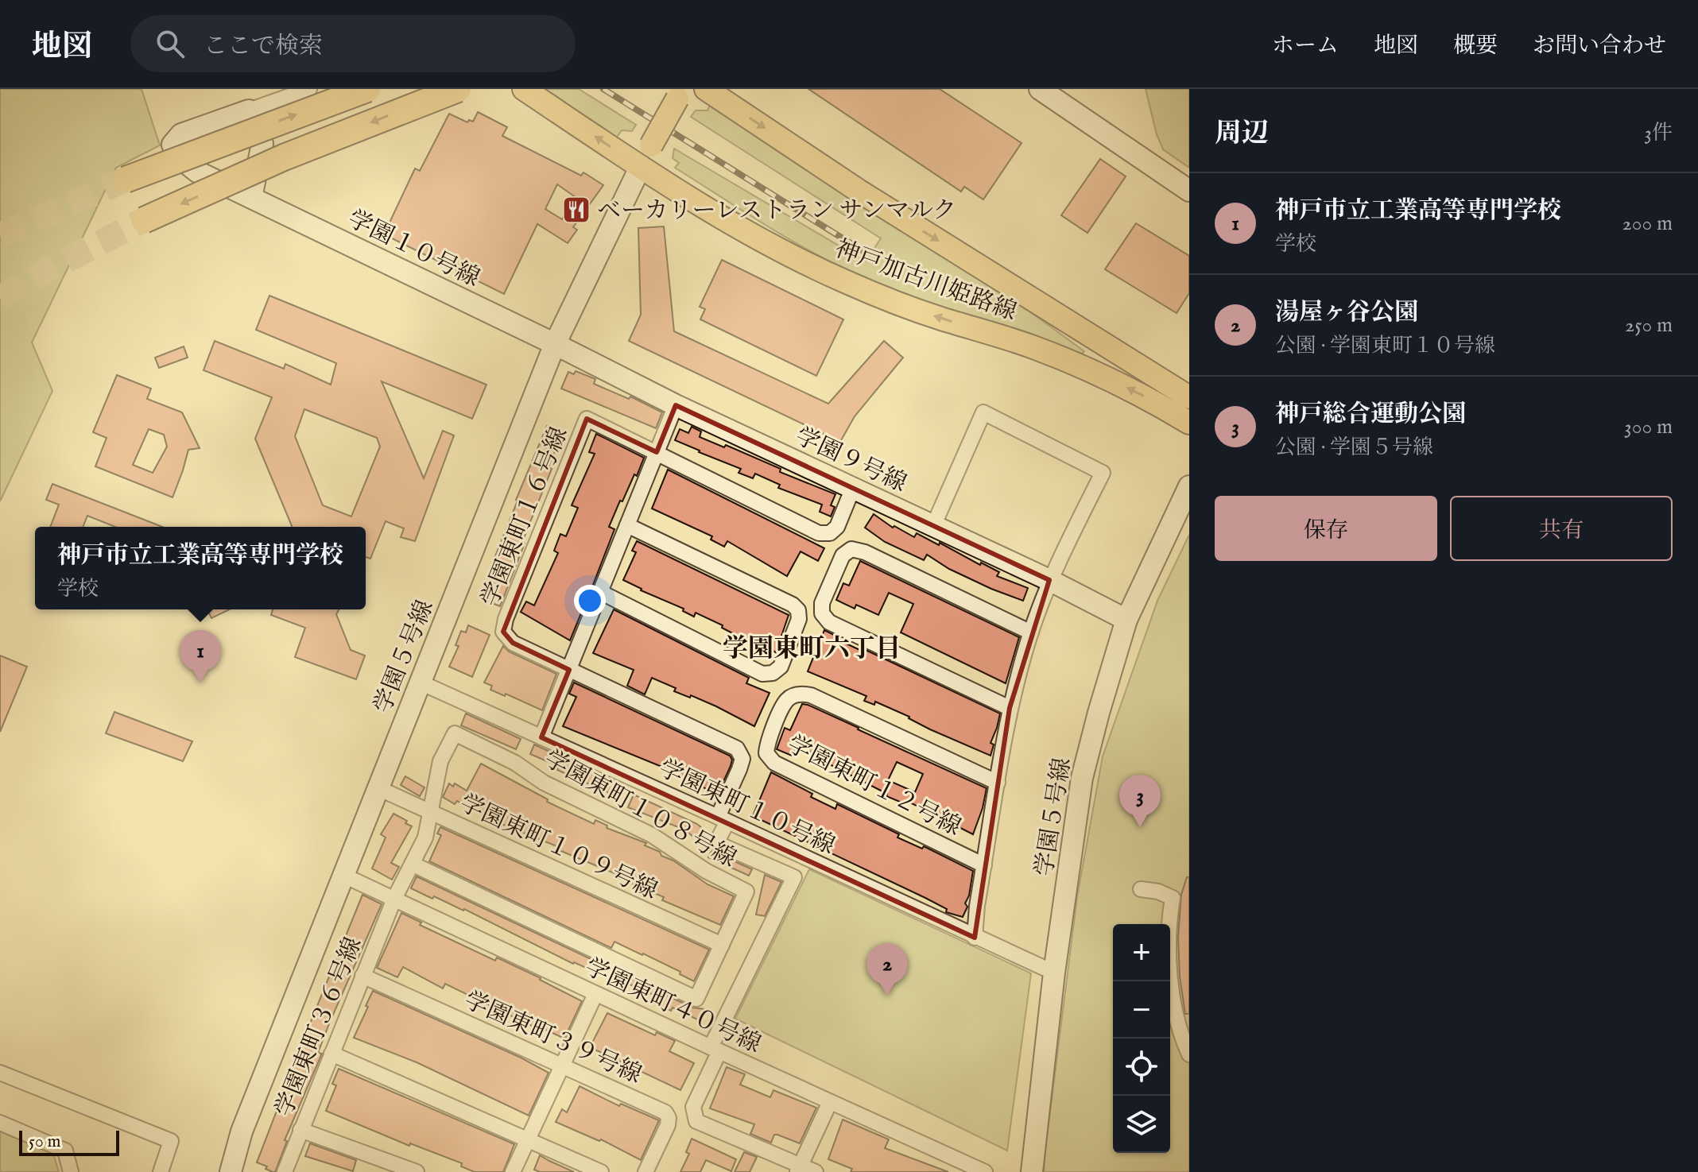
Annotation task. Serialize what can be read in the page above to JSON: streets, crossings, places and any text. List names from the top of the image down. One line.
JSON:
{"streets":{"main road":["神戸加古川姫路線"],"street":["学園１０号線","学園９号線","学園東町１６号線","学園５号線","学園東町１２号線","学園東町１０号線","学園東町１０８号線","学園東町１０９号線","学園東町４０号線","学園東町３６号線","学園東町３９号線"]},"crossings":[["学園１０号線","学園９号線"],["学園１０号線","学園５号線"],["神戸加古川姫路線","学園５号線"],["学園９号線","学園５号線"],["学園５号線","学園東町１０号線"],["学園５号線","学園東町１０９号線"],["学園５号線","学園東町４０号線"],["学園東町１０８号線","学園東町１０９号線"],["学園東町１０８号線","学園東町４０号線"],["学園東町１０８号線","学園東町３６号線"],["学園東町４０号線","学園東町３６号線"],["学園東町３６号線","学園東町３９号線"]],"districts":["学園東町六丁目"],"places":{"restaurant":["ベーカリーレストラン サンマルク"]},"scale_bar":"50 m","page":{"header":"地図","search":"ここで検索","nav":["ホーム","地図","概要","お問い合わせ"],"heading":["周辺","3件"],"list":[{"mark":"1","name":"神戸市立工業高等専門学校","note":"学校","value":"200 m"},{"mark":"2","name":"湯屋ヶ谷公園","note":"公園 · 学園東町１０号線","value":"250 m"},{"mark":"3","name":"神戸総合運動公園","note":"公園 · 学園５号線","value":"300 m"}],"buttons":["保存","共有"],"popup":["神戸市立工業高等専門学校","学校"],"pins":["1","3","2"],"map_buttons":["+","−"],"scale":"50 m"}}
